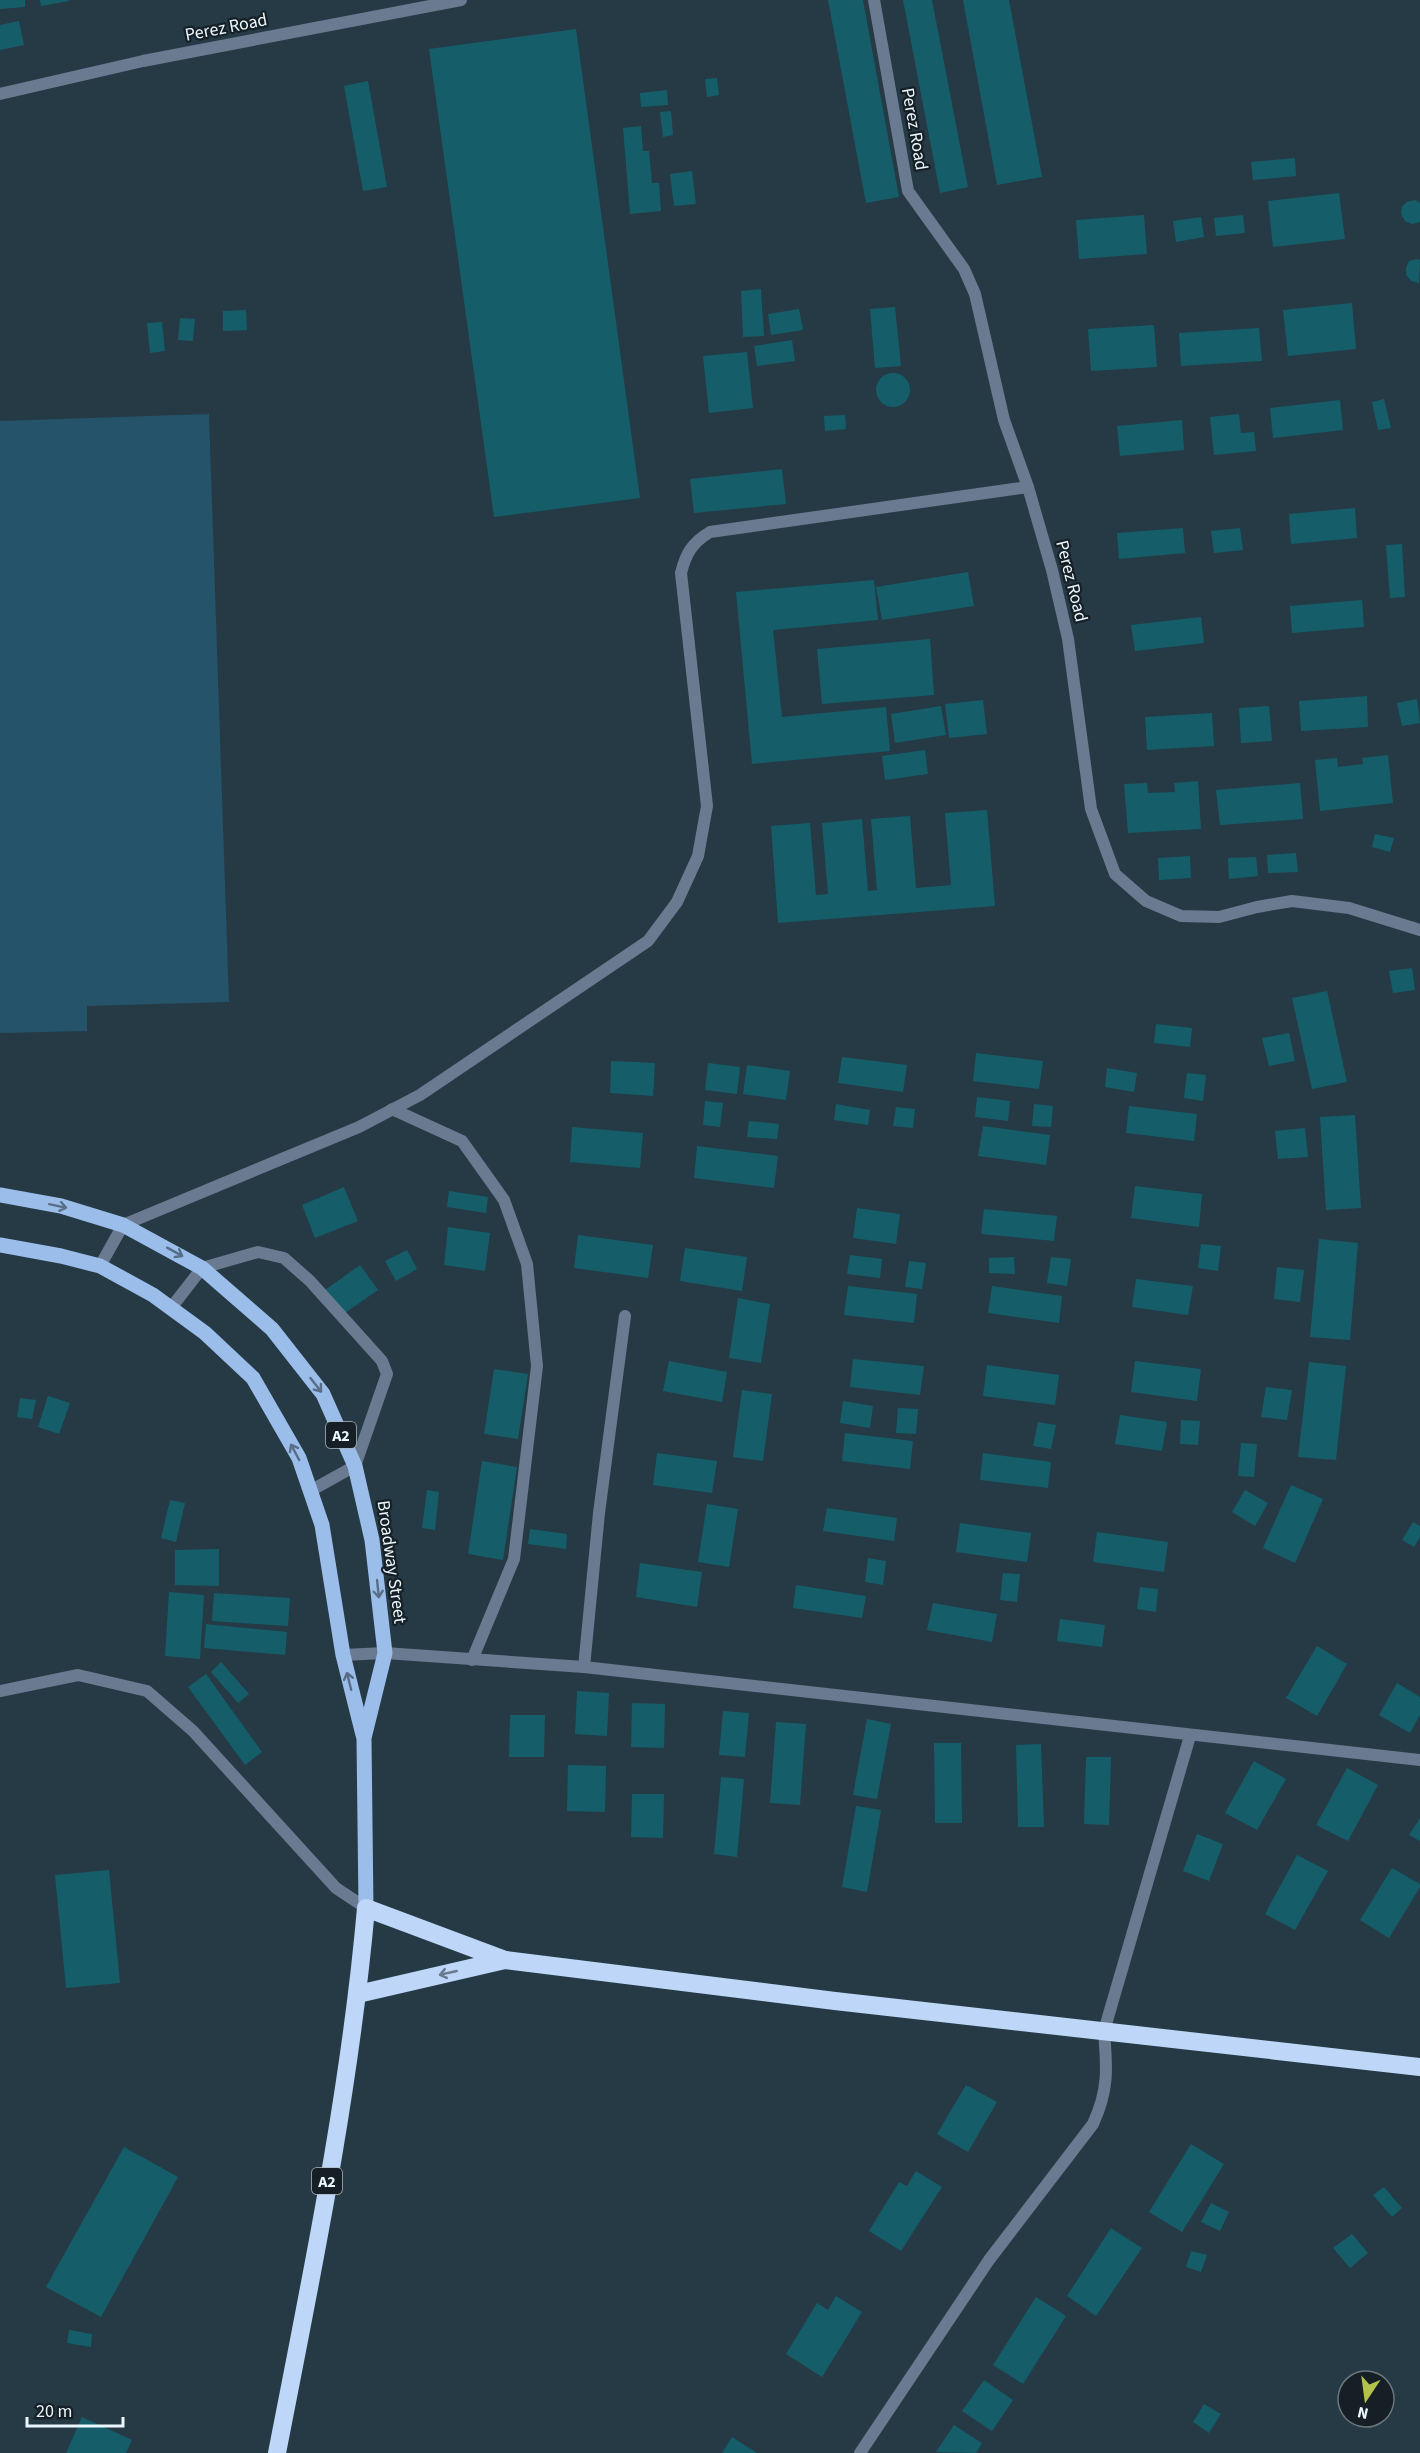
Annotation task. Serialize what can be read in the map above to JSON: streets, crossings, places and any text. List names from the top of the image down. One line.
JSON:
{"streets":{"highway":["A2"],"main road":["Broadway Street"],"street":["Perez Road"]},"crossings":[["A2","Broadway Street"]],"scale_bar":"20 m","north":"bottom"}
